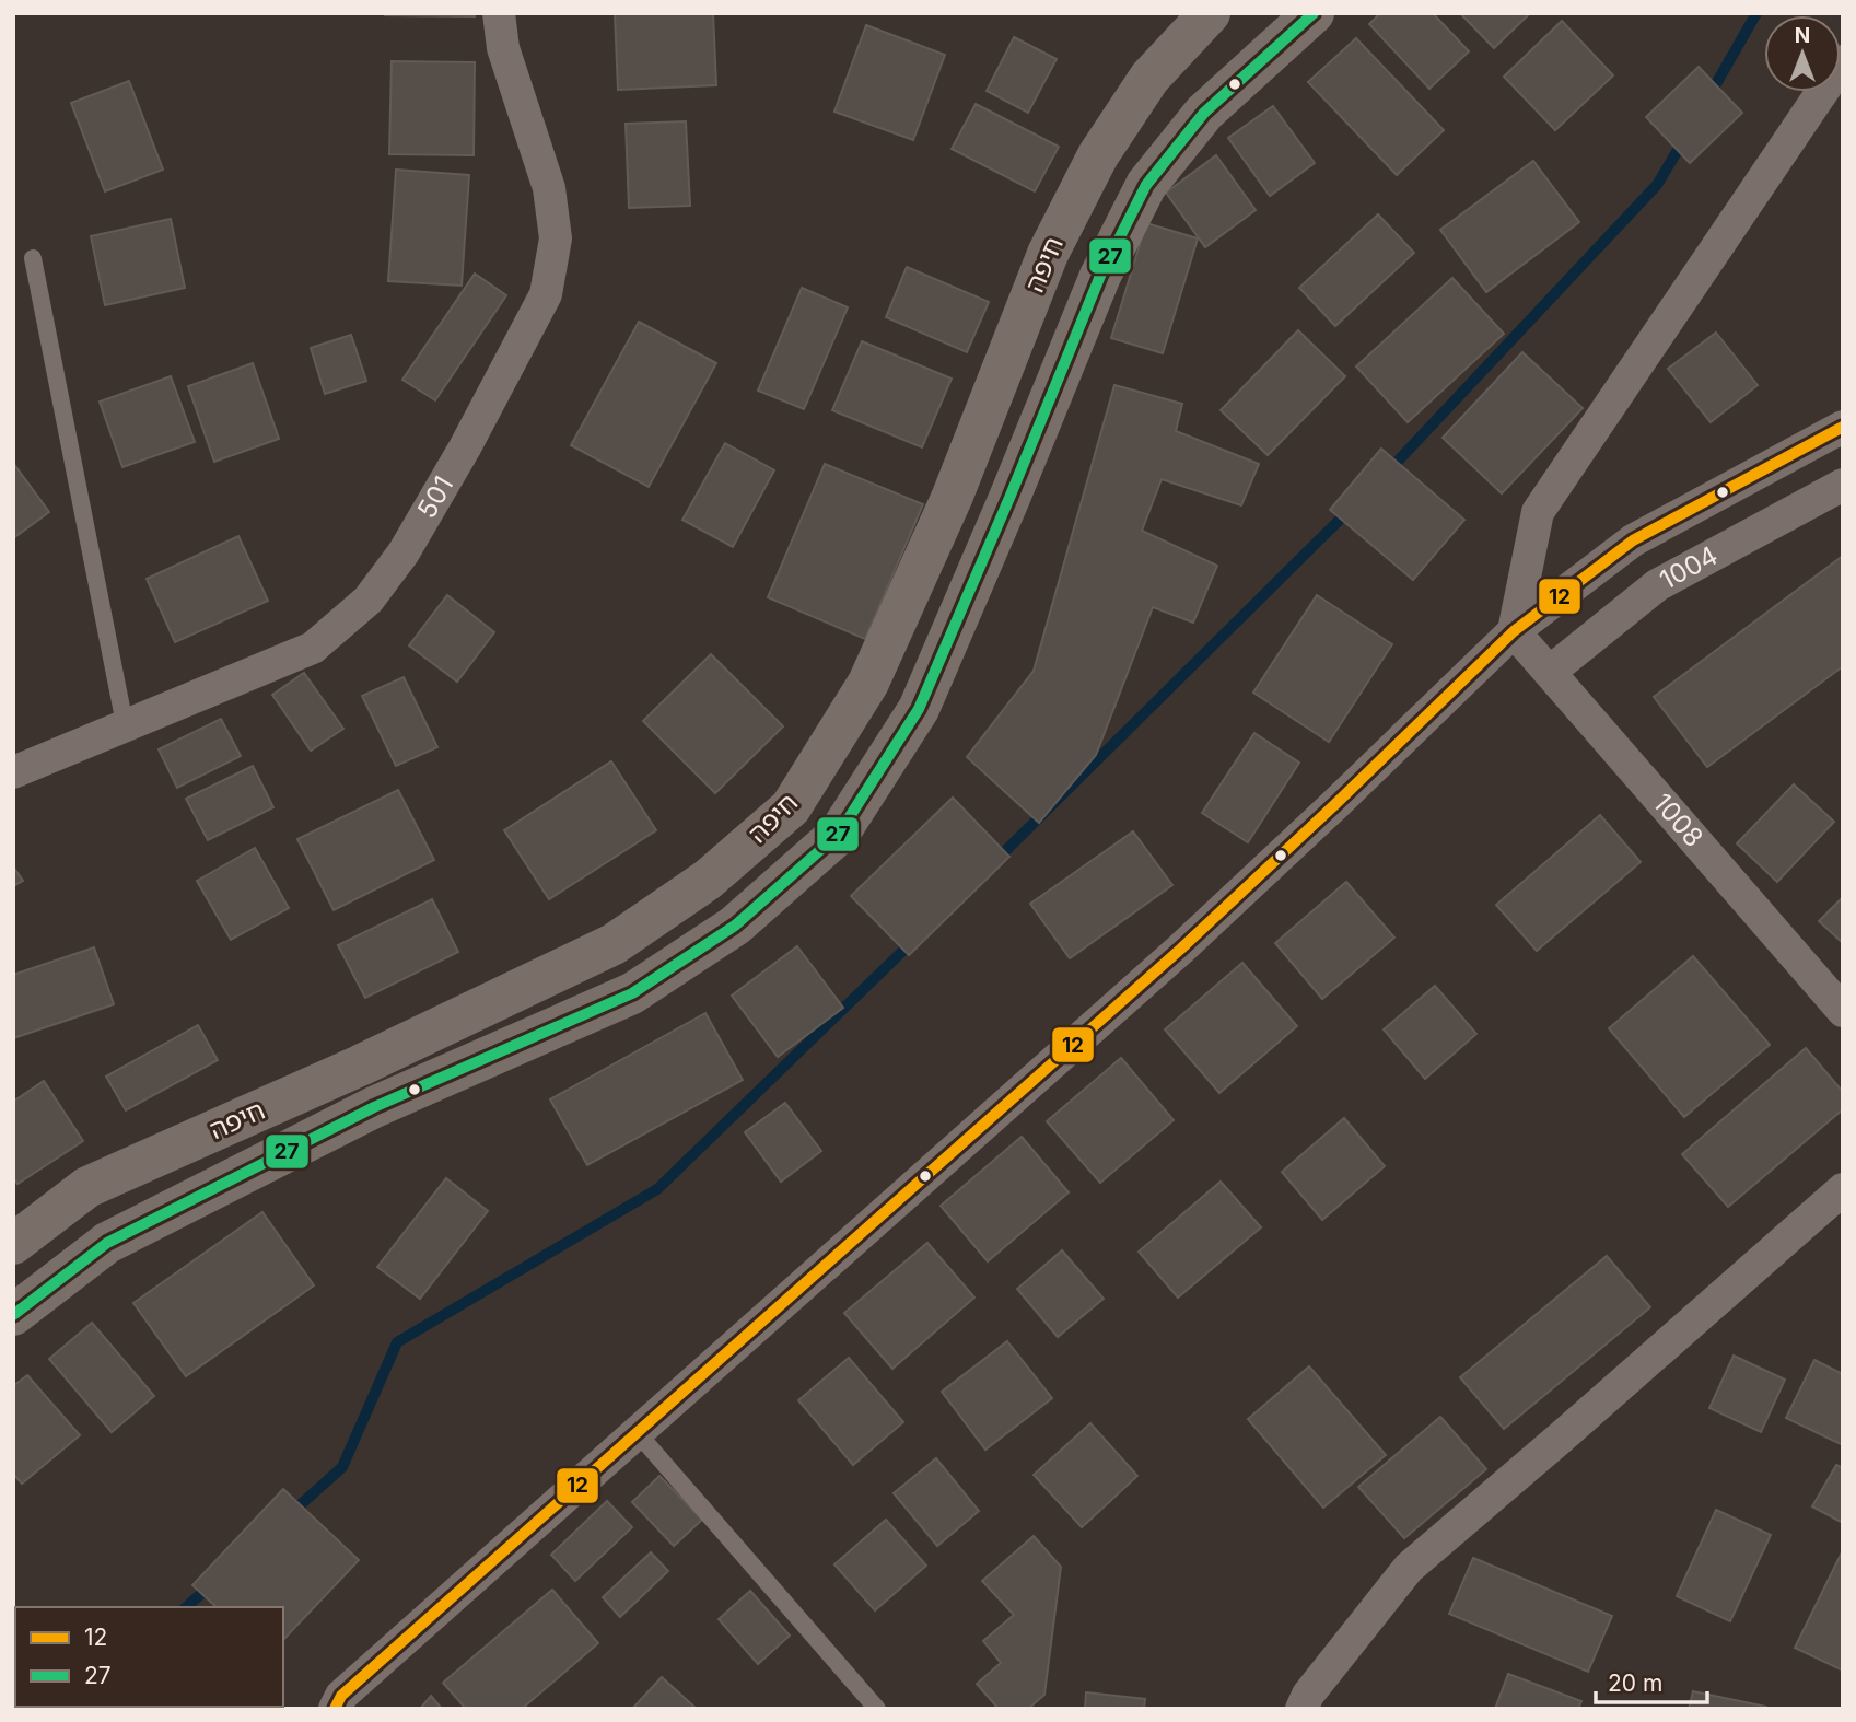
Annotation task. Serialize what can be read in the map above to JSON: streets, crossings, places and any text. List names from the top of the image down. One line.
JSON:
{"streets":{"highway":["חיפה"],"street":["501","1004","1008"]},"crossings":[["1004","1008"]],"lines":["transit line 27","transit line 12"],"legend":["12","27"],"scale_bar":"20 m","north":"top"}
